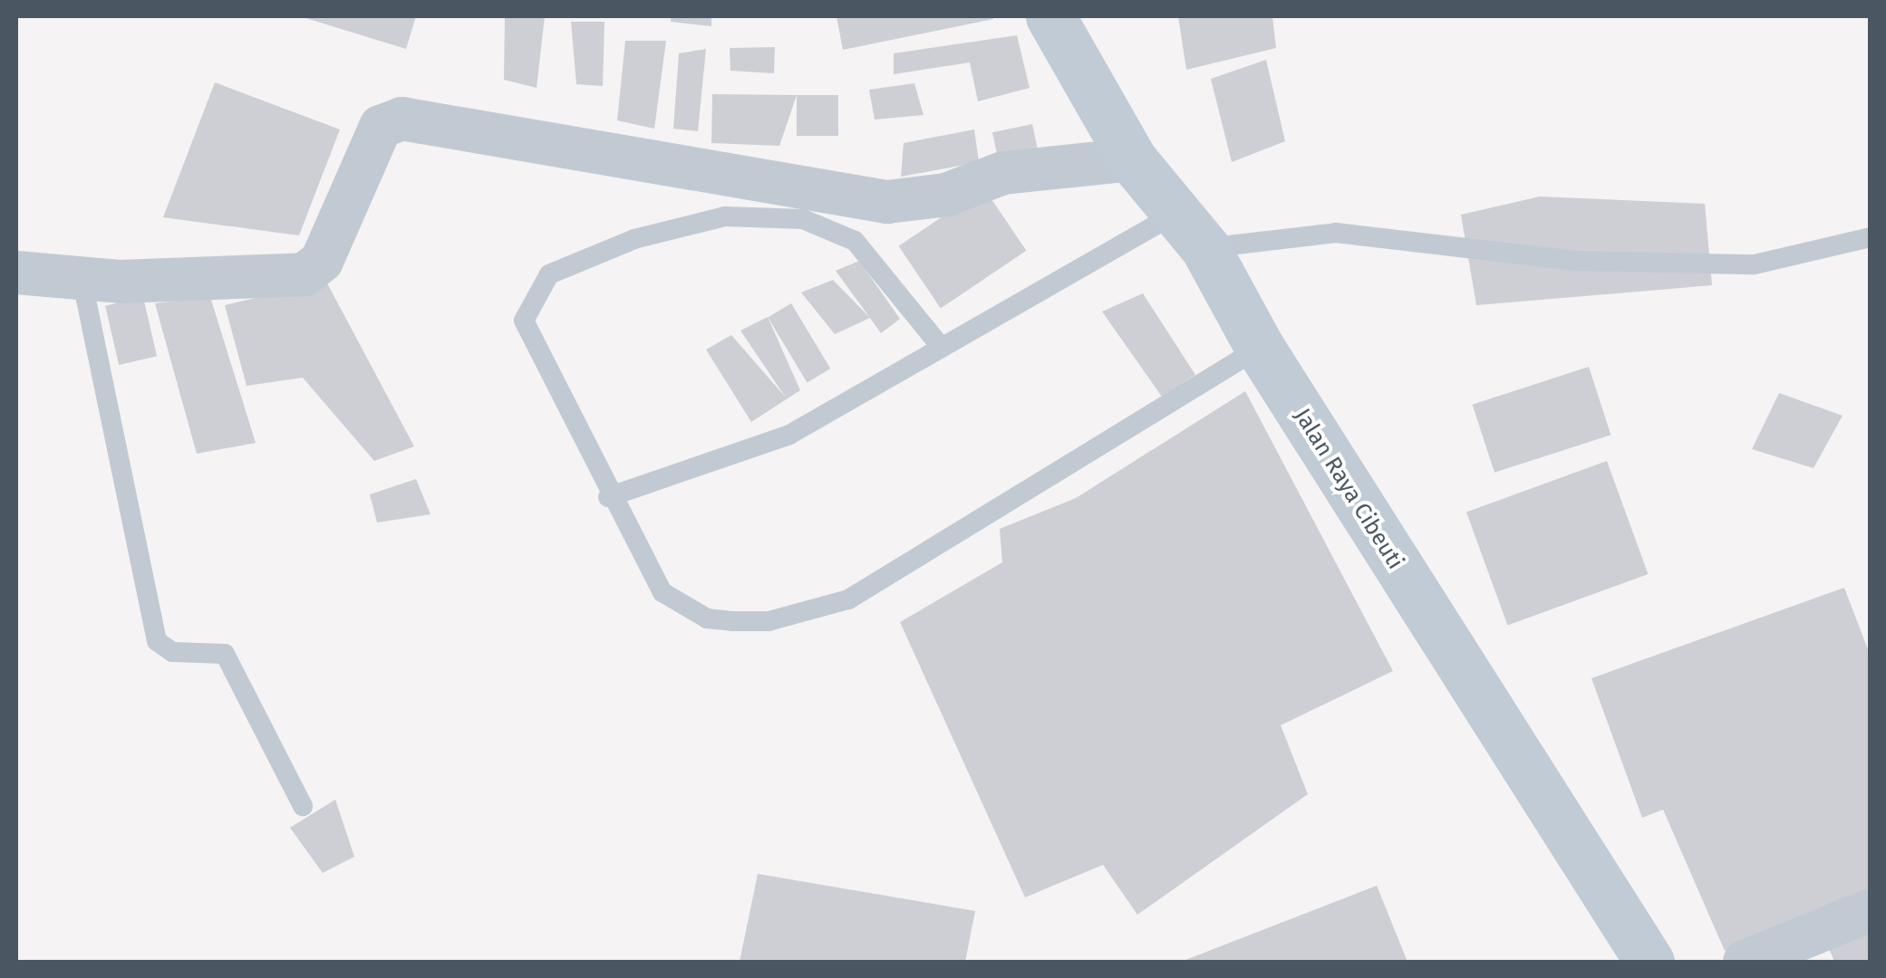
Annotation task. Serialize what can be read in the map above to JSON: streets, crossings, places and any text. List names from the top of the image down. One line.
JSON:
{"streets":{"main road":["Jalan Raya Cibeuti"]}}
